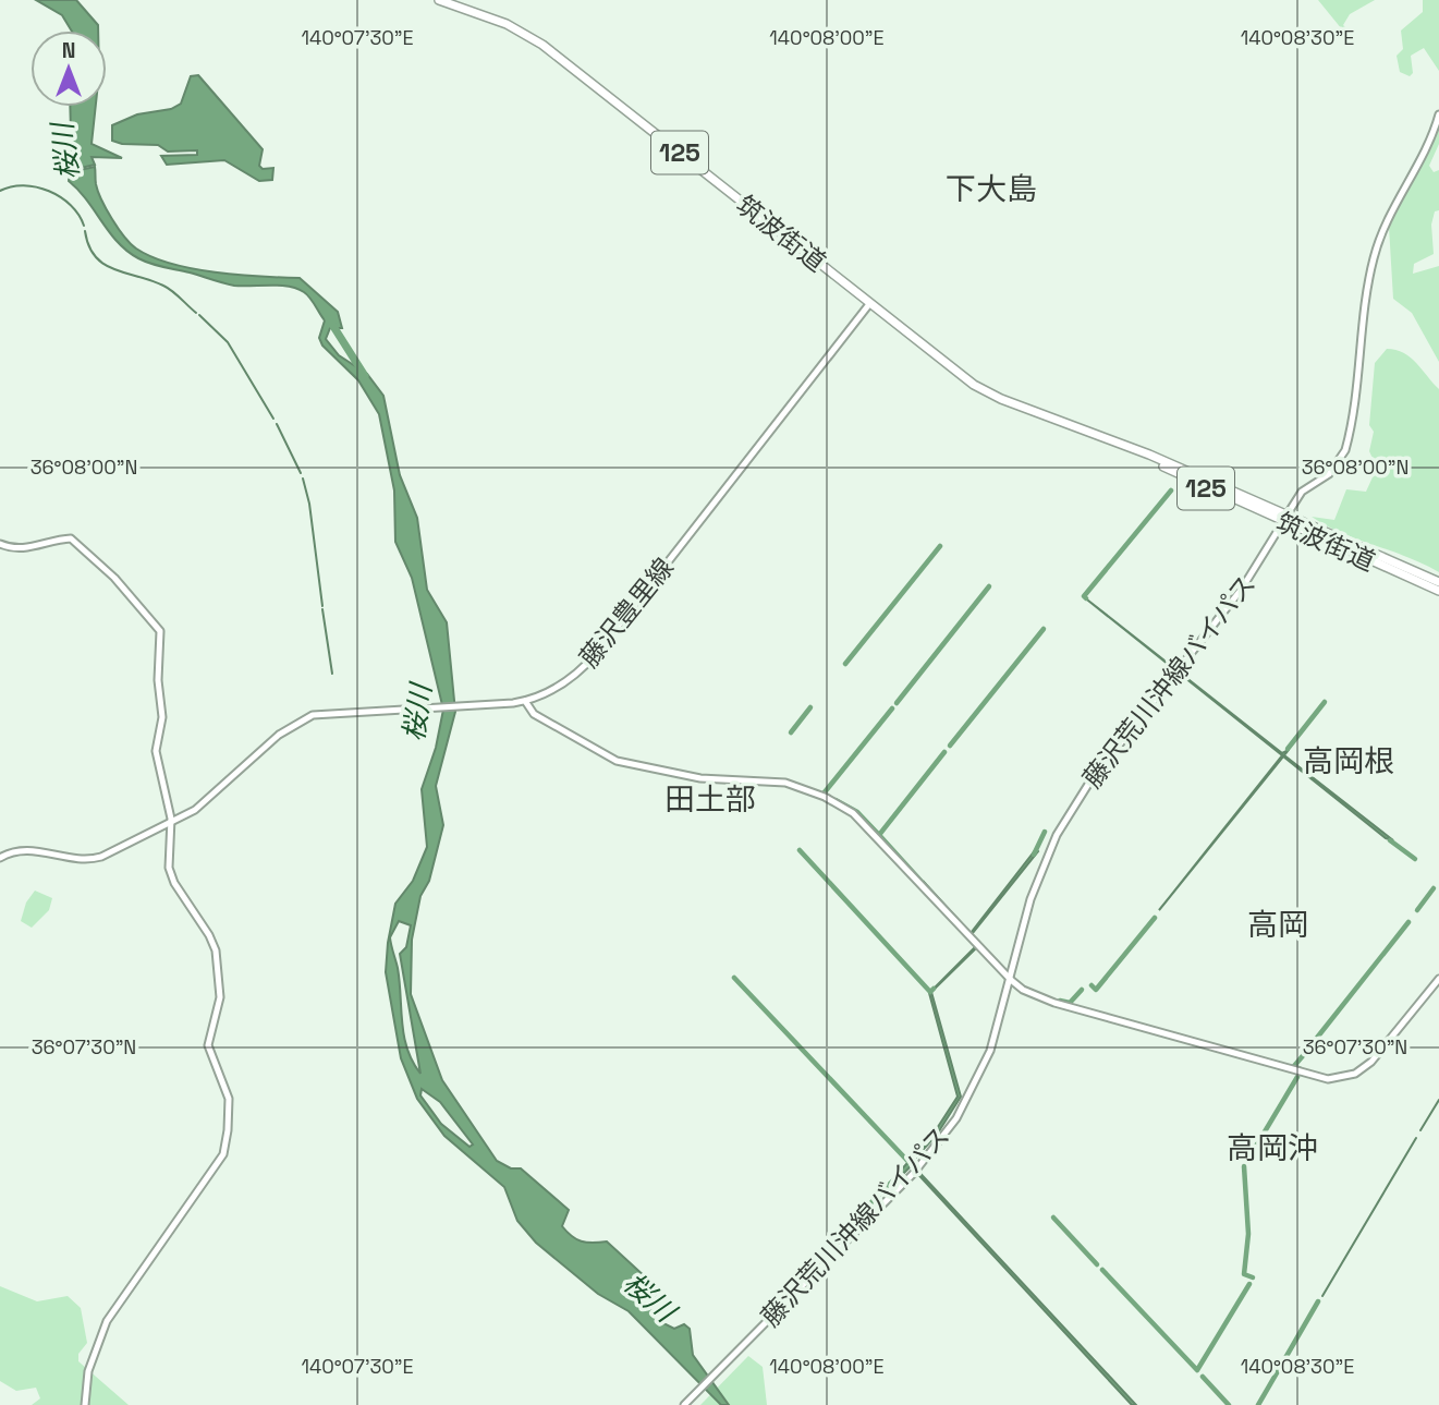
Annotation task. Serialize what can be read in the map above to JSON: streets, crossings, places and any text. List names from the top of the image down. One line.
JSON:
{"streets":{"highway":["125","筑波街道"],"street":["藤沢豊里線","藤沢荒川沖線バイパス"]},"crossings":[["筑波街道","藤沢豊里線"],["筑波街道","藤沢荒川沖線バイパス"]],"districts":["下大島","高岡根","田土部","高岡","高岡沖"],"water":["桜川"],"north":"top","coordinates":["140°07'30\"E","140°08'00\"E","140°08'30\"E","36°08'00\"N","36°07'30\"N"]}
